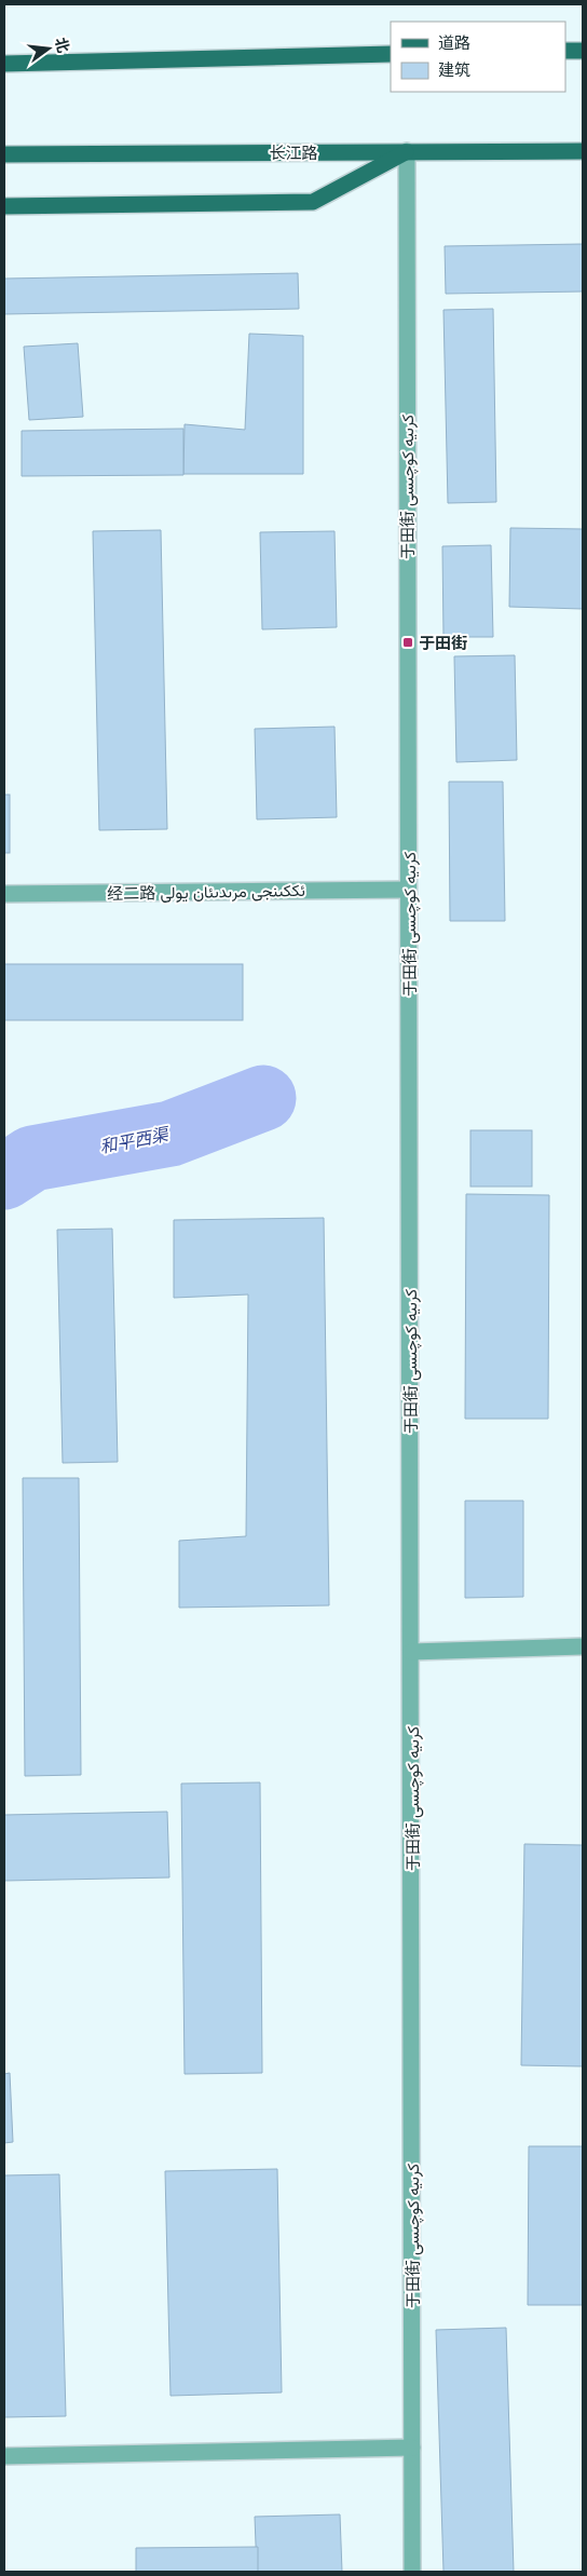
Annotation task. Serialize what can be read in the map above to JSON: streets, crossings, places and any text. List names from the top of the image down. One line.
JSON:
{"streets":{"main road":["长江路"],"street":["于田街 كرىيە كوچىسى","经二路 ئككىنجى مرىدىئان يولى"]},"crossings":[["长江路","于田街 كرىيە كوچىسى"],["于田街 كرىيە كوچىسى","经二路 ئككىنجى مرىدىئان يولى"]],"water":["和平西渠"],"places":{"transit":["于田街"]},"legend":["道路","建筑"],"north":"right"}
